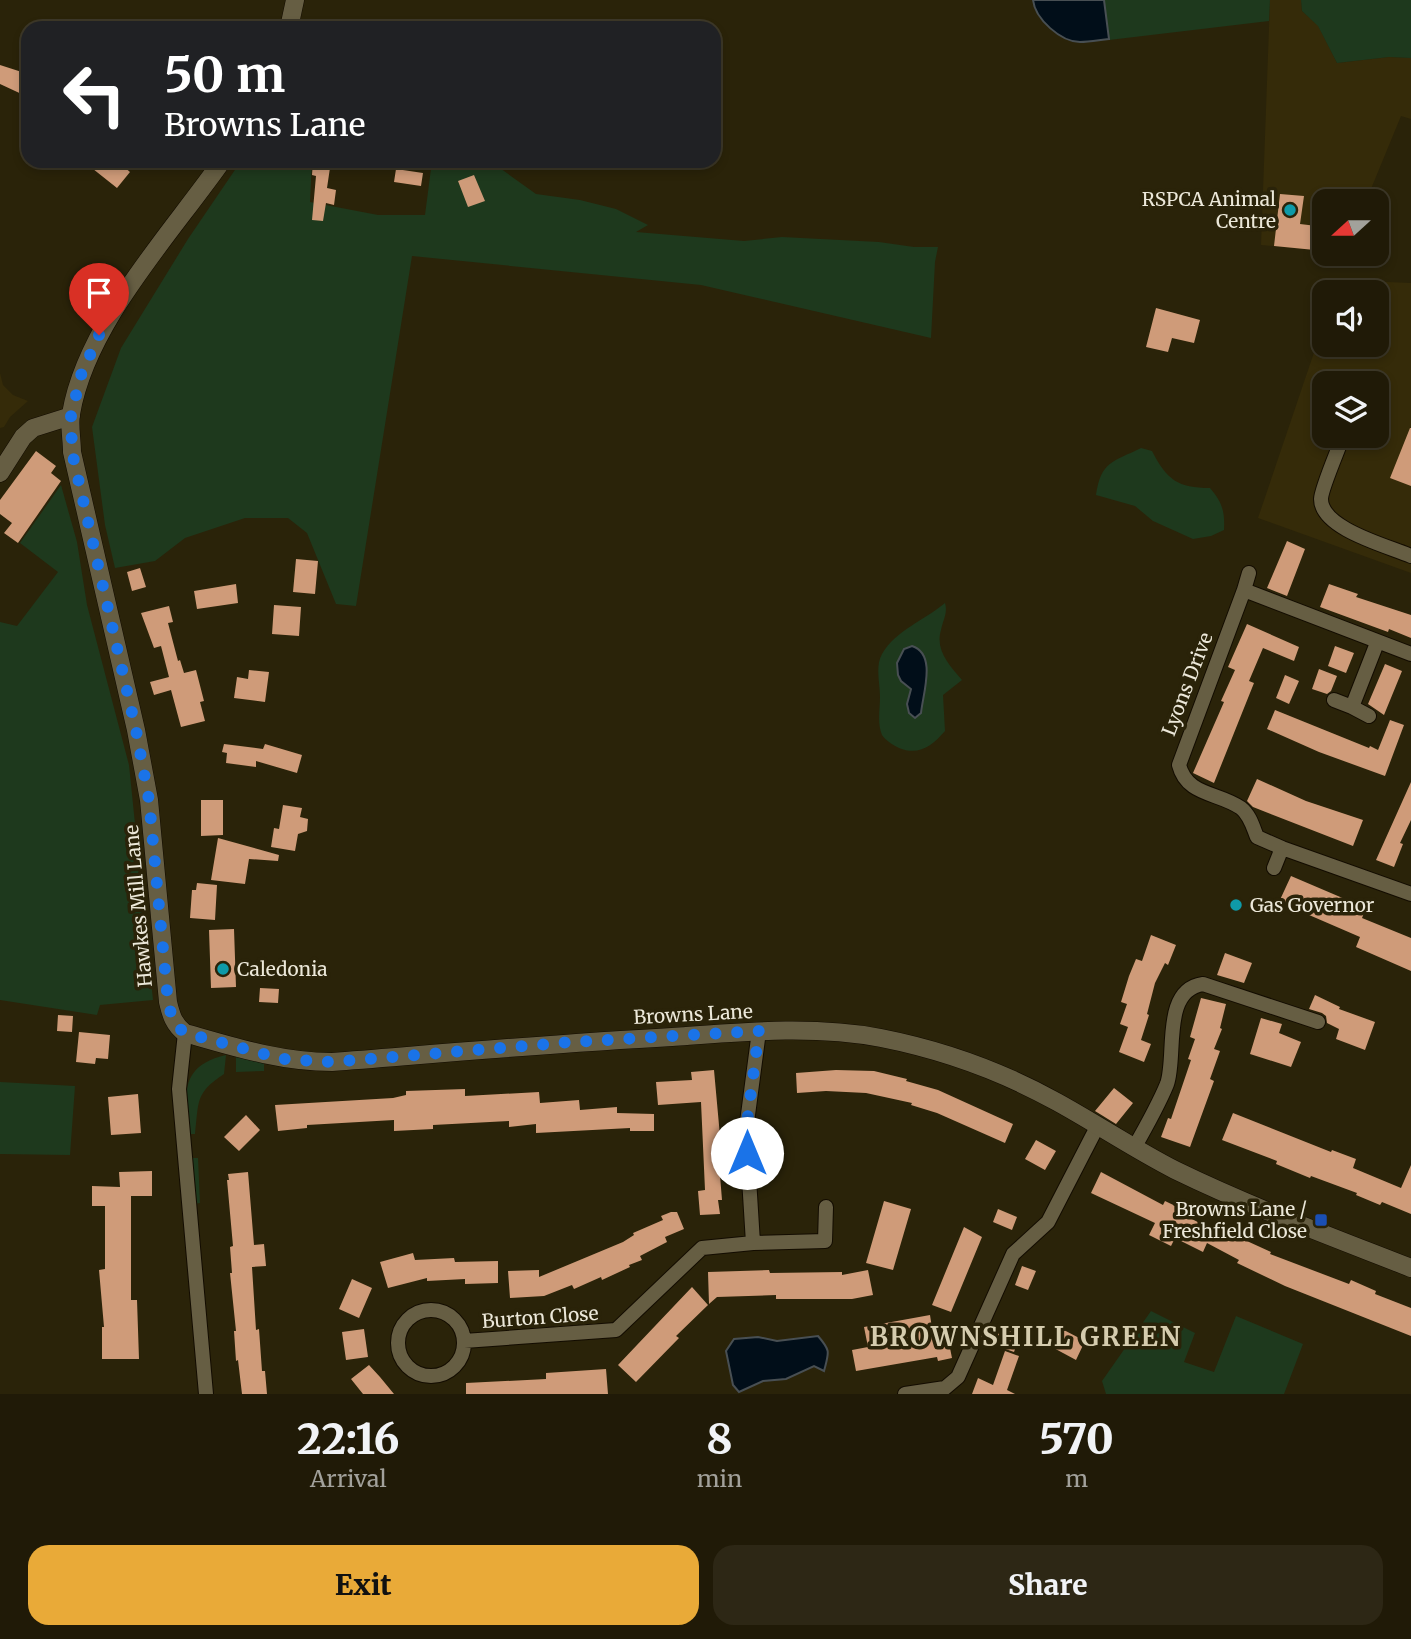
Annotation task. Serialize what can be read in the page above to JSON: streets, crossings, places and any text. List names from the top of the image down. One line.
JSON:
{"streets":{"street":["Lyons Drive","Hawkes Mill Lane","Browns Lane","Burton Close"]},"crossings":[["Hawkes Mill Lane","Browns Lane"]],"districts":["BROWNSHILL GREEN"],"places":{"other":["RSPCA Animal Centre","Gas Governor","Caledonia"],"transit":["Browns Lane / Freshfield Close"]},"north":"left","page":{"turn":["50 m","Browns Lane"],"eta":["22:16","Arrival","8","min","570","m"],"buttons":["Exit","Share"]}}
